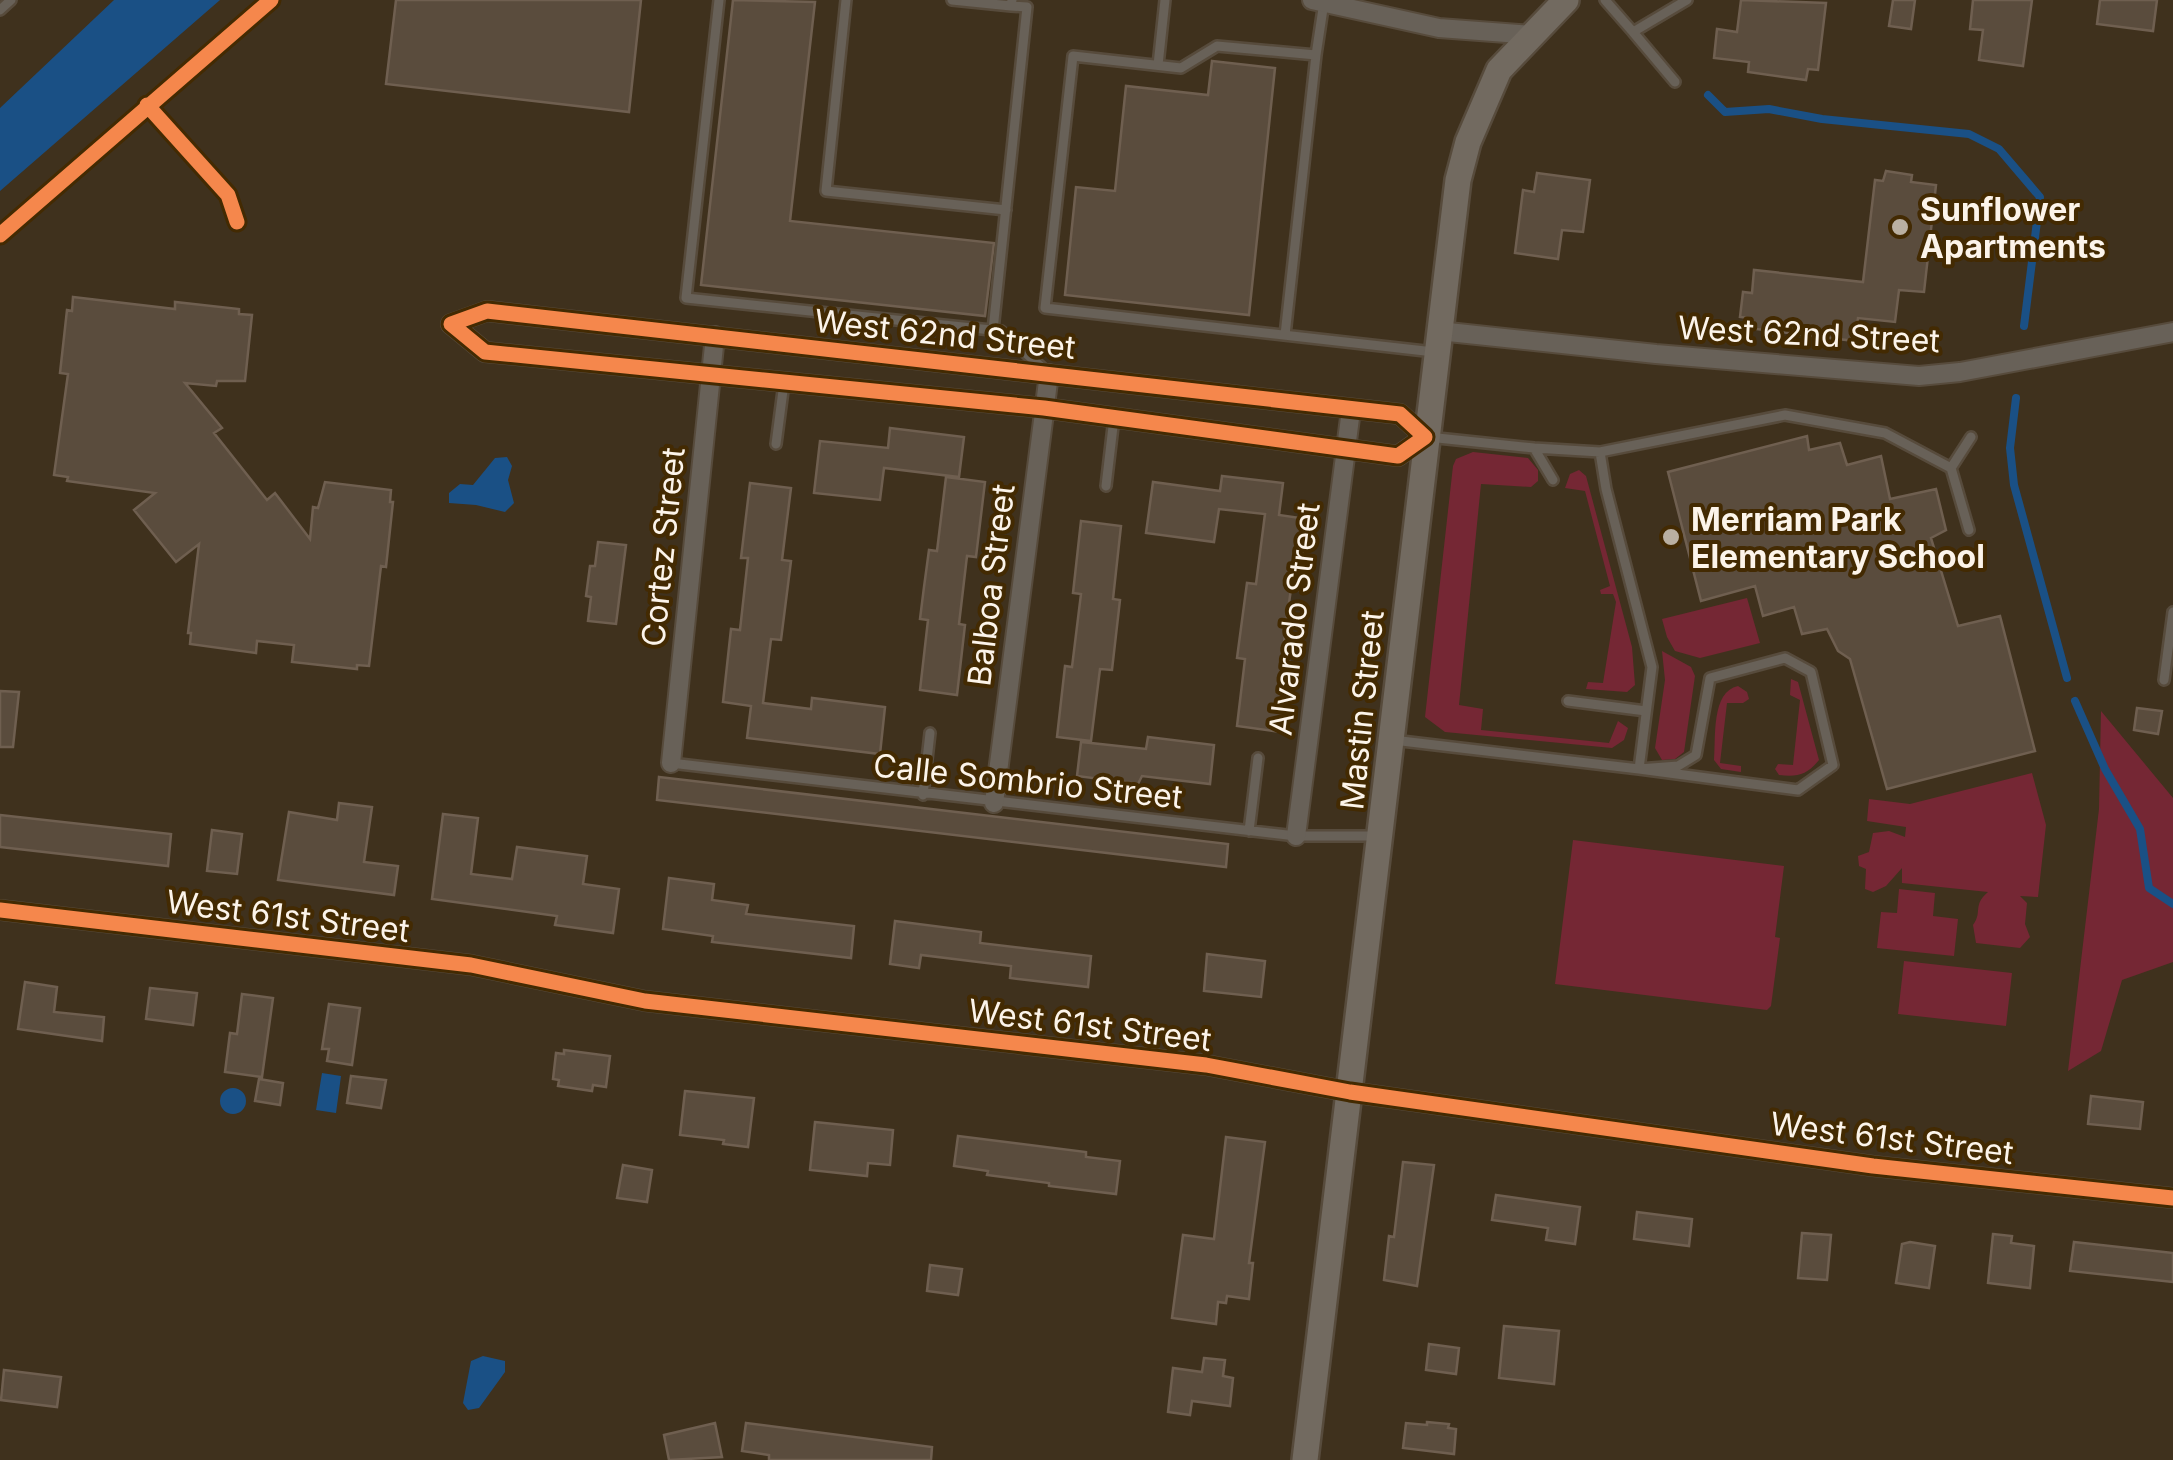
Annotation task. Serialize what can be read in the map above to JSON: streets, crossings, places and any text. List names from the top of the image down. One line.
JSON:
{"streets":{"street":["West 62nd Street","Cortez Street","Balboa Street","Alvarado Street","Mastin Street","West 61st Street"],"lane":["Calle Sombrio Street"]},"crossings":[["West 62nd Street","Cortez Street"],["West 62nd Street","Balboa Street"],["West 62nd Street","Alvarado Street"],["West 62nd Street","Mastin Street"],["Cortez Street","Calle Sombrio Street"],["Balboa Street","Calle Sombrio Street"],["Alvarado Street","Calle Sombrio Street"],["Mastin Street","Calle Sombrio Street"],["Mastin Street","West 61st Street"]],"places":["Sunflower Apartments","Merriam Park Elementary School"]}
